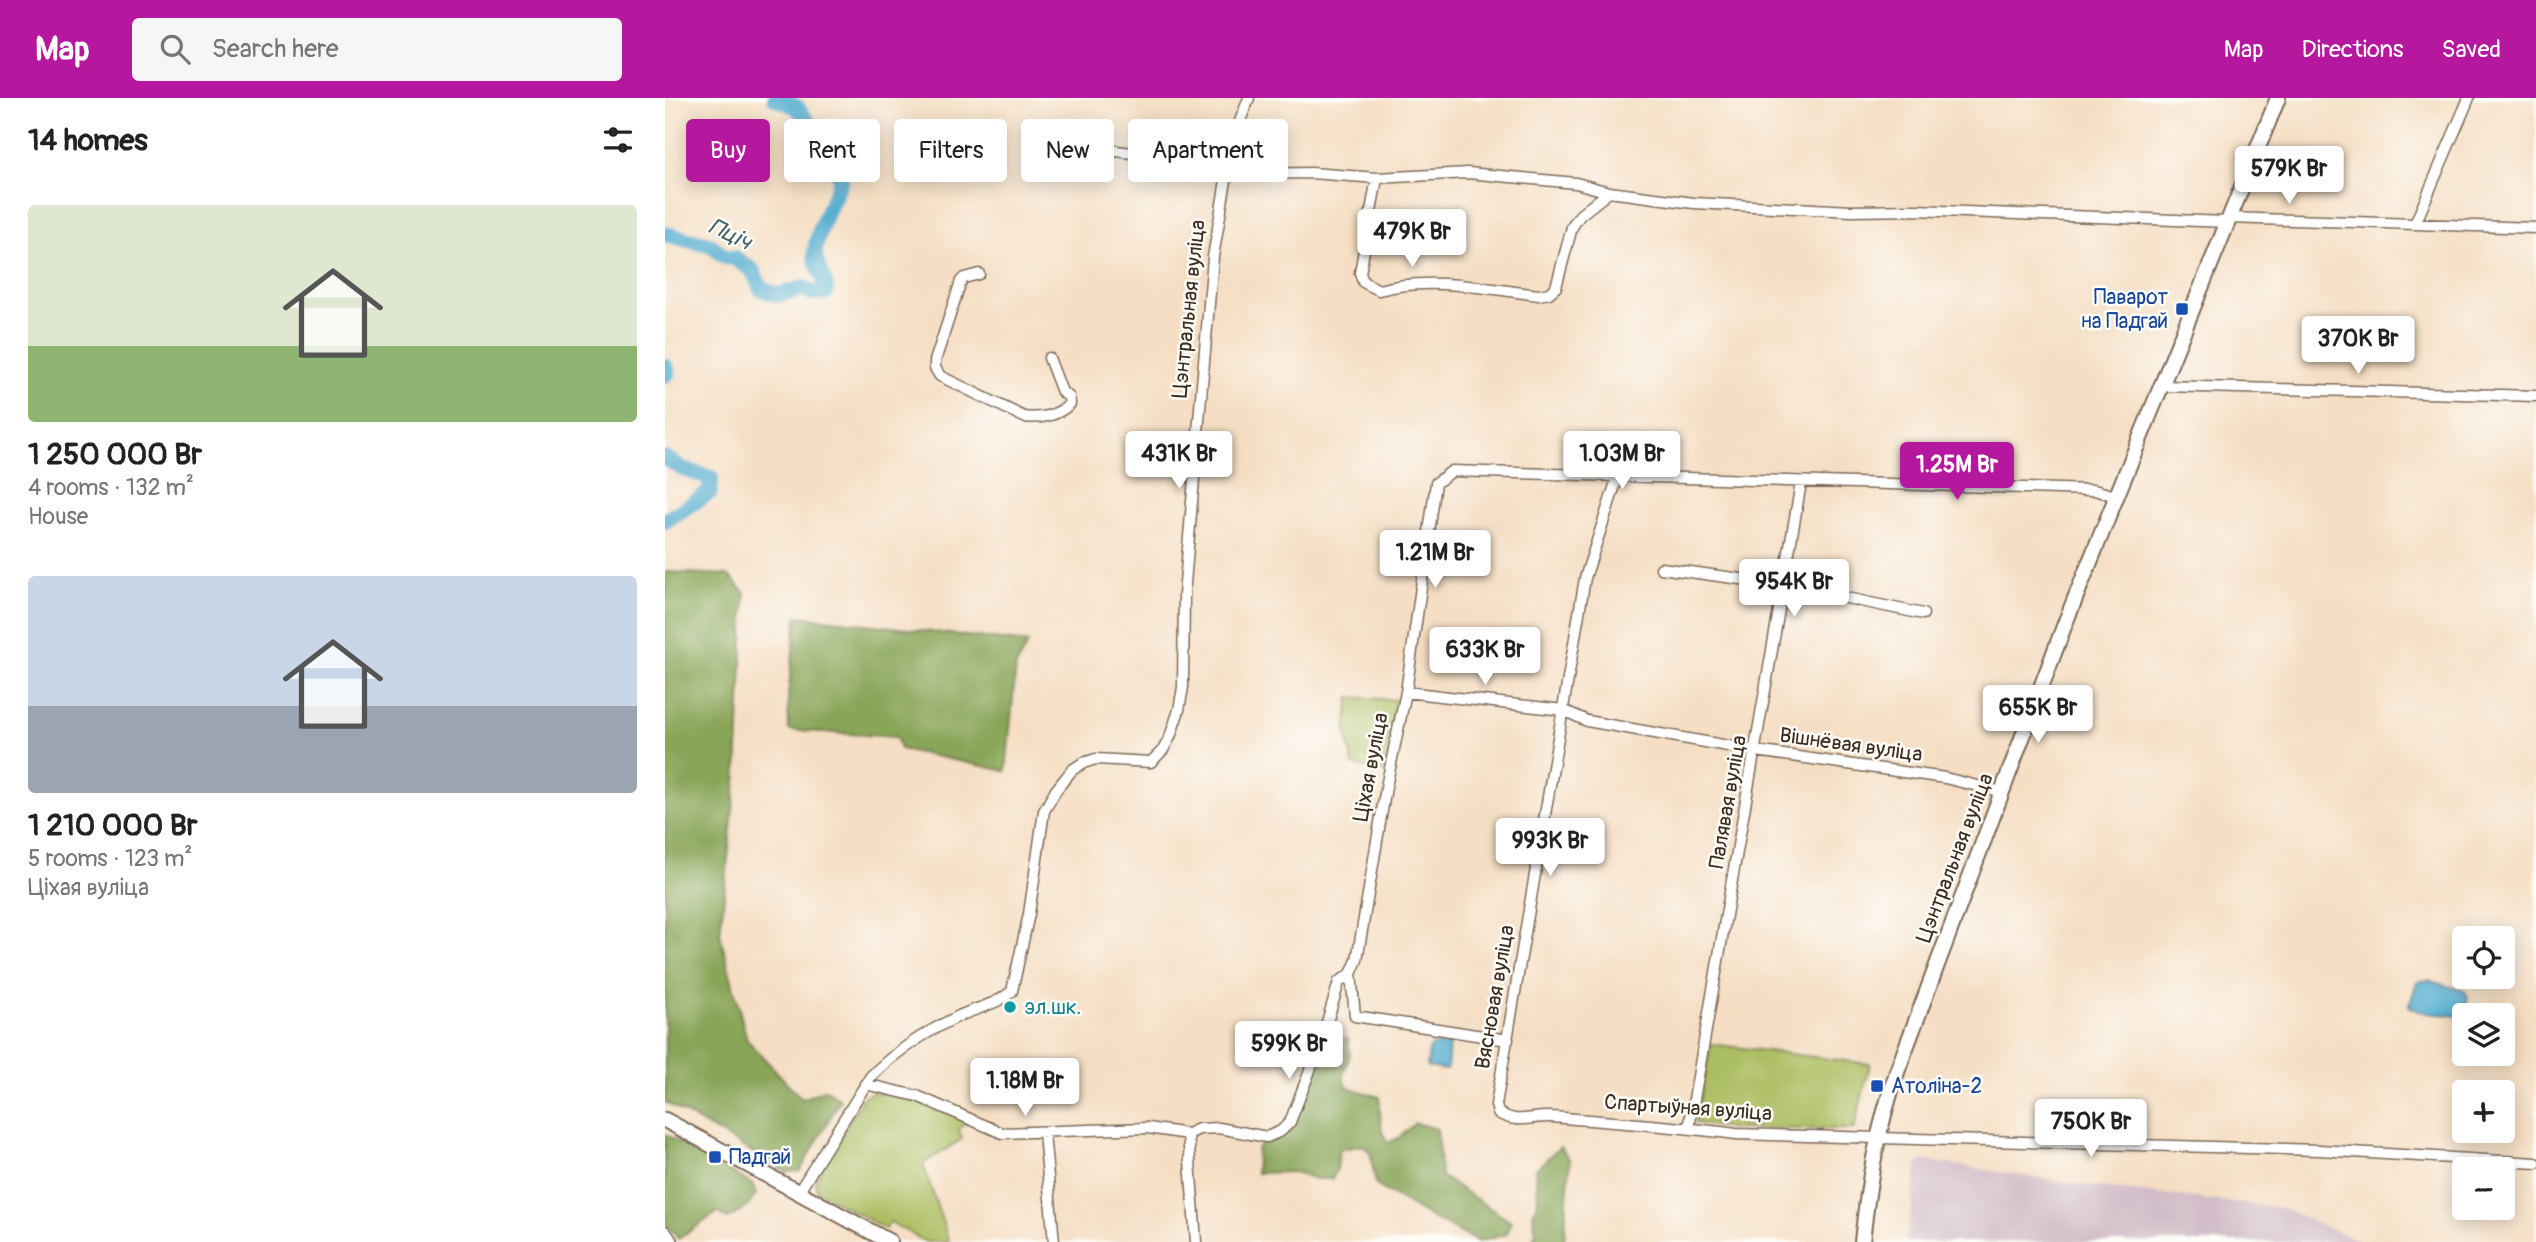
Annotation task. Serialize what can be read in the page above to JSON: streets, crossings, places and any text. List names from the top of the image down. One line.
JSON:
{"streets":{"street":["Цэнтральная вуліца","Вішнёвая вуліца","Ціхая вуліца","Палявая вуліца","Вясновая вуліца","Спартыўная вуліца"]},"crossings":[["Цэнтральная вуліца","Вішнёвая вуліца"],["Цэнтральная вуліца","Спартыўная вуліца"],["Вішнёвая вуліца","Ціхая вуліца"],["Вішнёвая вуліца","Палявая вуліца"],["Вішнёвая вуліца","Вясновая вуліца"],["Ціхая вуліца","Вясновая вуліца"],["Палявая вуліца","Спартыўная вуліца"],["Вясновая вуліца","Спартыўная вуліца"]],"water":["Пціч"],"places":{"transit":["Паварот на Падгай","Атоліна-2","Падгай"],"other":["эл.шк."]},"page":{"header":"Map","search":"Search here","nav":["Map","Directions","Saved"],"heading":"14 homes","chip":["Buy","Rent","Filters","New","Apartment"],"price":["579K Br","479K Br","370K Br","431K Br","1.03M Br","1.25M Br","1.21M Br","954K Br","633K Br","655K Br","993K Br","599K Br","1.18M Br","750K Br"],"list":[{"name":"1 250 000 Br","note":"4 rooms · 132 m² · House"},{"name":"1 210 000 Br","note":"5 rooms · 123 m² · Ціхая вуліца"}],"map_buttons":["+","−"]}}
